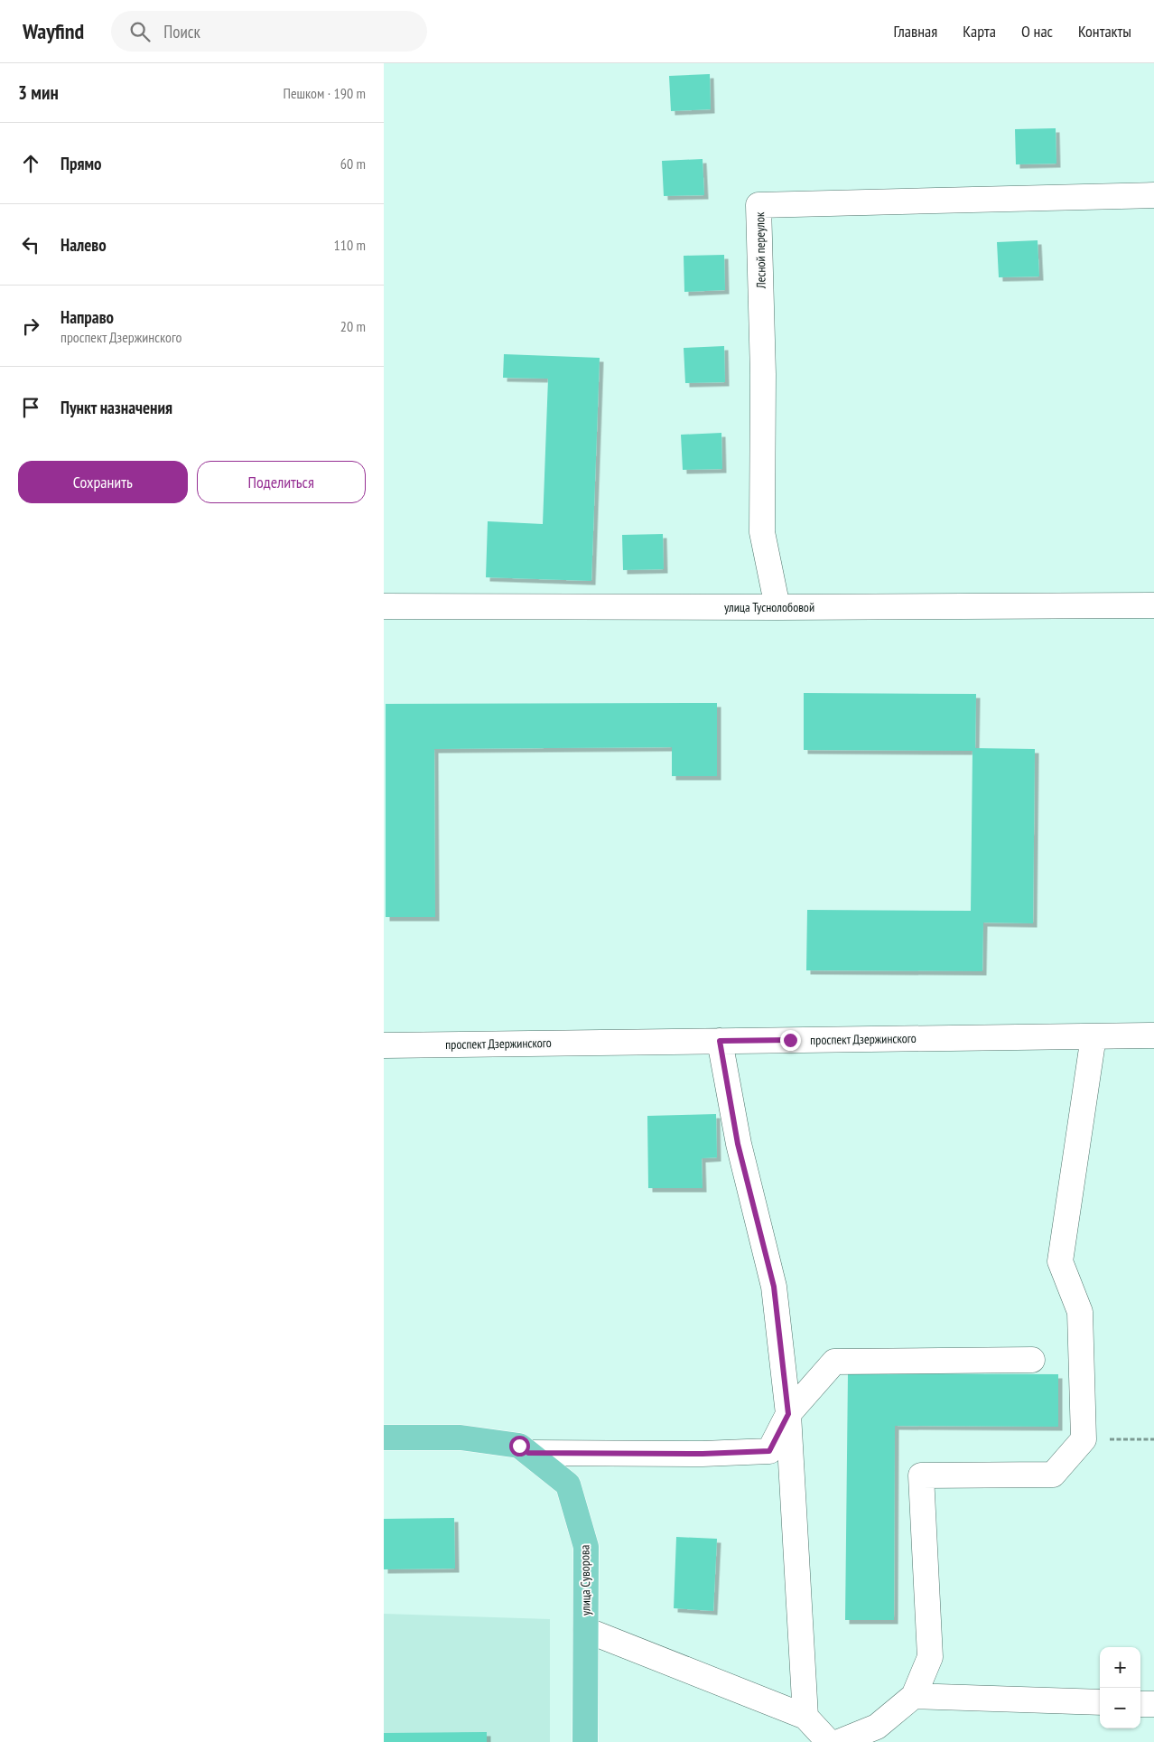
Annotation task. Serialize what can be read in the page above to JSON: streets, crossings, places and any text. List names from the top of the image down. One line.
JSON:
{"streets":{"main road":["улица Суворова"],"street":["Лесной переулок","улица Туснолобовой","проспект Дзержинского"]},"crossings":[["Лесной переулок","улица Туснолобовой"]],"page":{"header":"Wayfind","search":"Поиск","nav":["Главная","Карта","О нас","Контакты"],"heading":["3 мин","Пешком · 190 m"],"list":[["Прямо","60 m"],["Налево","110 m"],["Направо","проспект Дзержинского","20 m"],"Пункт назначения"],"buttons":["Сохранить","Поделиться"],"map_buttons":["+","−"]}}
